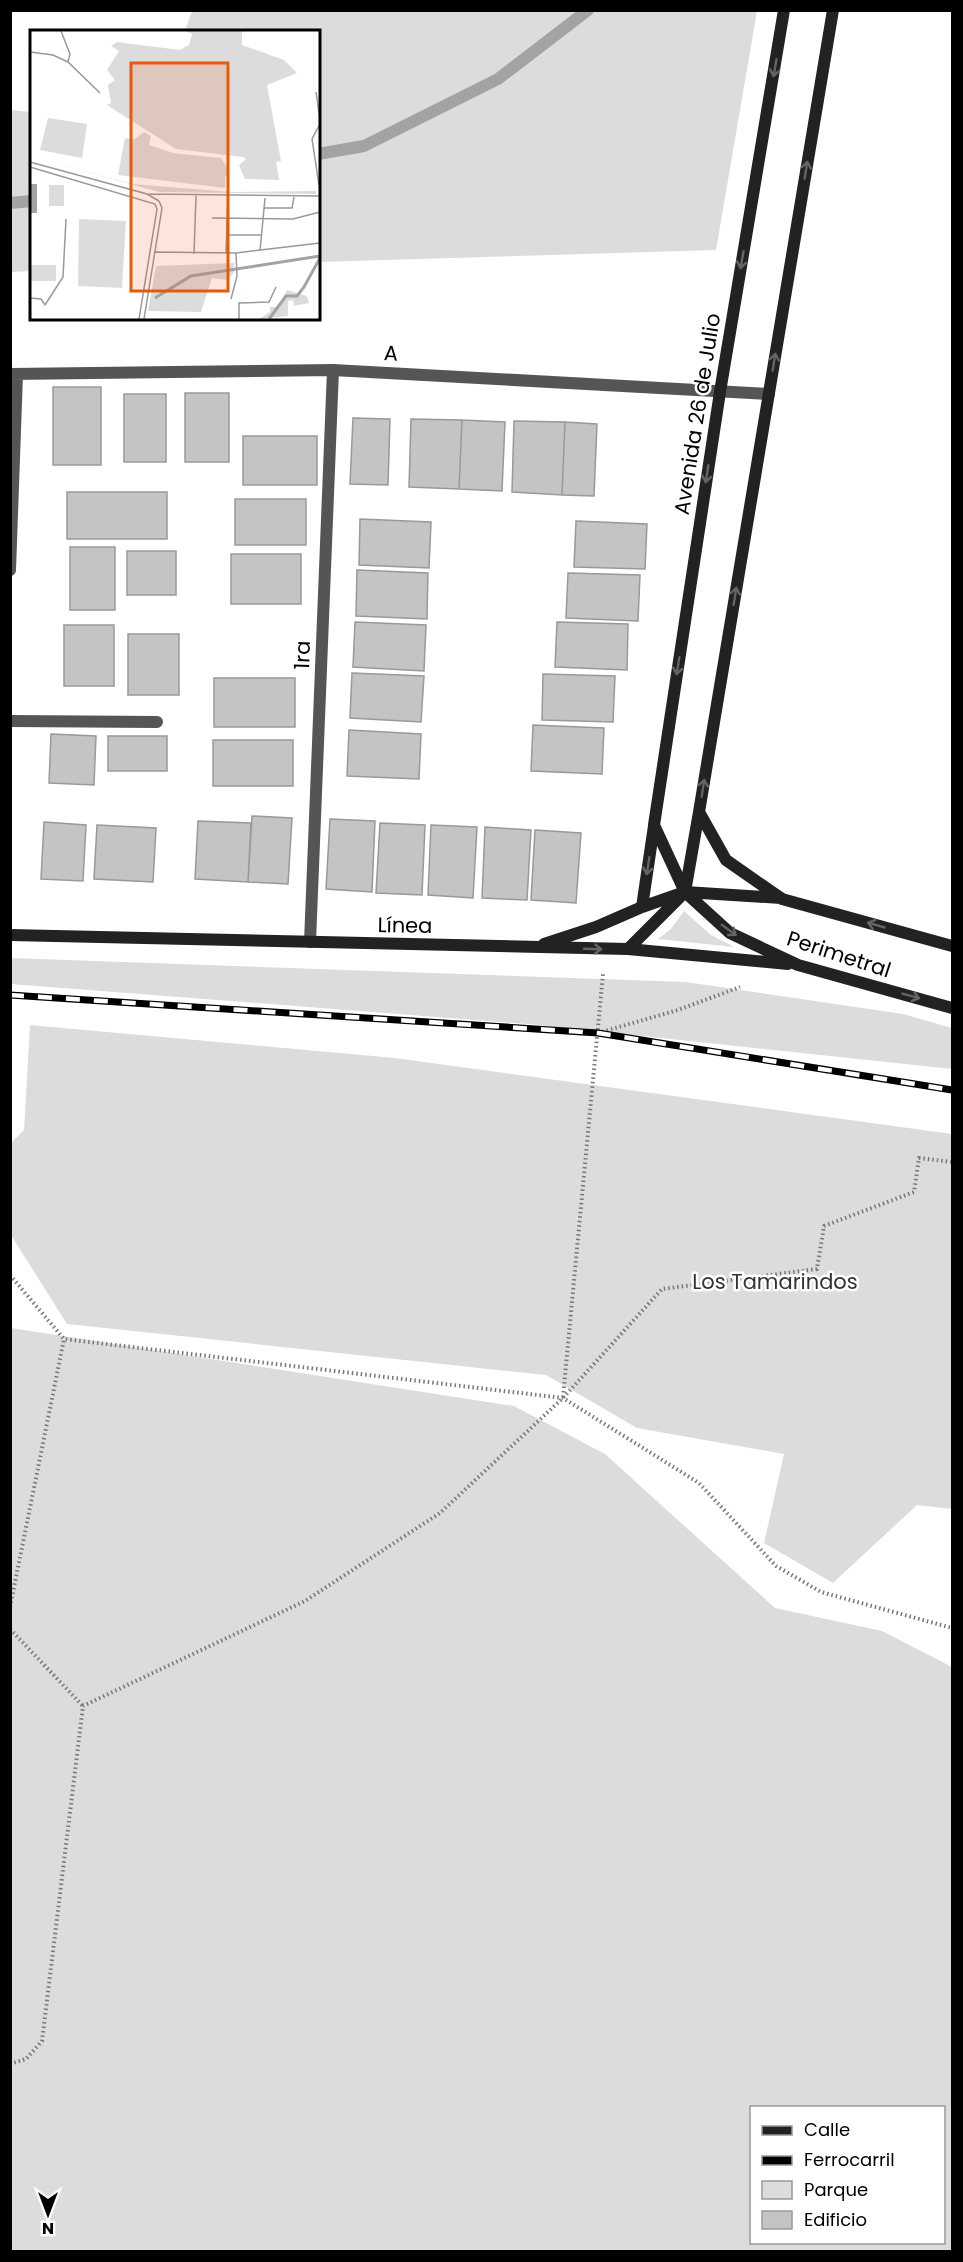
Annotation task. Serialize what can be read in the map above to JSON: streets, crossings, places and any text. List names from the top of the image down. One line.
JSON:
{"streets":{"main road":["Avenida 26 de Julio","Línea","Perimetral"],"street":["A","1ra"]},"crossings":[["A","Avenida 26 de Julio"],["A","1ra"],["1ra","Línea"],["Línea","Perimetral"]],"parks":["Los Tamarindos"],"legend":["Calle","Ferrocarril","Parque","Edificio"],"north":"bottom"}
